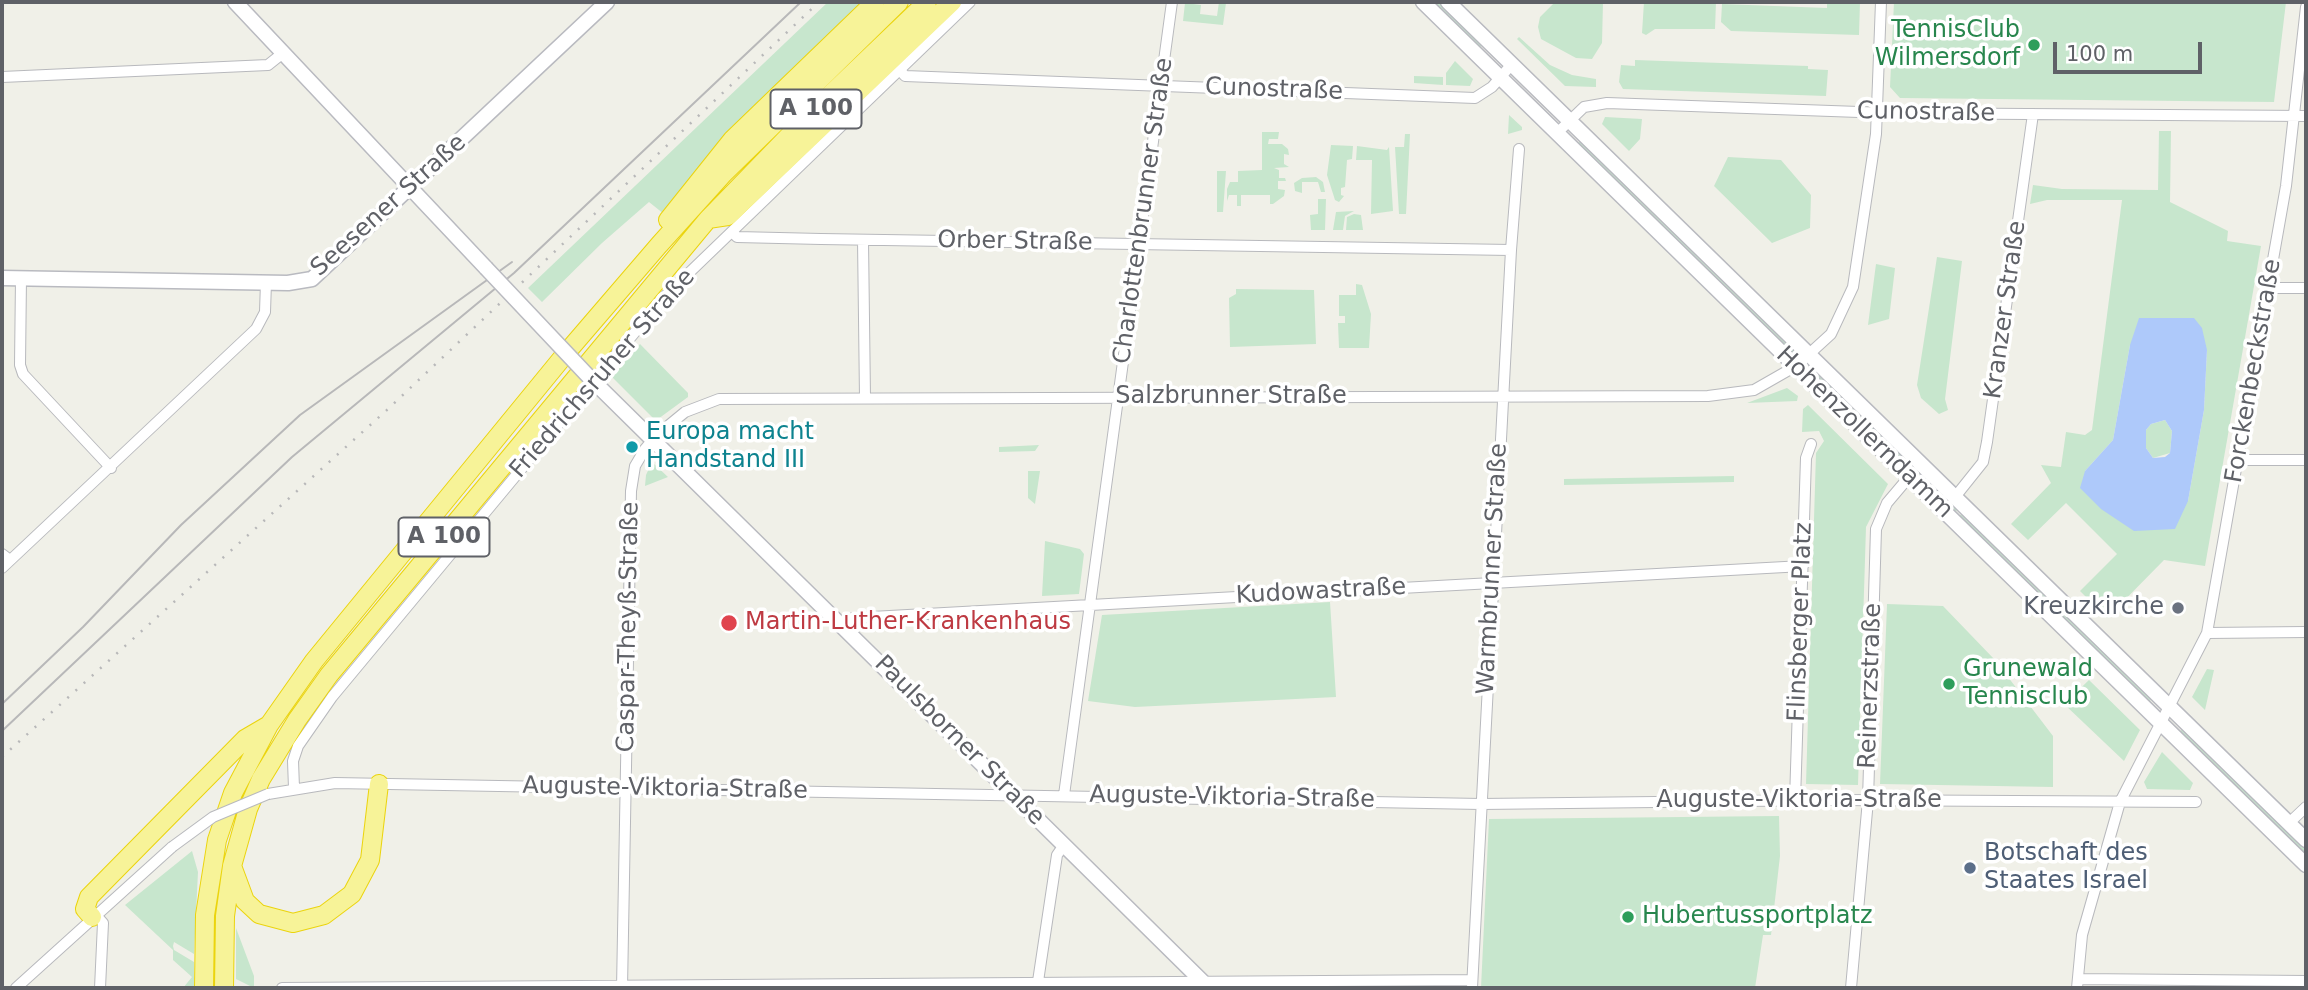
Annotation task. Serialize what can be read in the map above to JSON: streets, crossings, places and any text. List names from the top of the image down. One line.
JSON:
{"streets":{"highway":["A 100"],"main road":["Seesener Straße","Hohenzollerndamm","Paulsborner Straße"],"street":["Cunostraße","Charlottenbrunner Straße","Orber Straße","Kranzer Straße","Forckenbeckstraße","Friedrichsruher Straße","Salzbrunner Straße","Warmbrunner Straße","Kudowastraße","Flinsberger Platz","Caspar-Theyß-Straße","Reinerzstraße","Auguste-Viktoria-Straße"]},"crossings":[["Cunostraße","Charlottenbrunner Straße"],["Cunostraße","Kranzer Straße"],["Cunostraße","Forckenbeckstraße"],["Cunostraße","Friedrichsruher Straße"],["Cunostraße","Salzbrunner Straße"],["Cunostraße","Hohenzollerndamm"],["Seesener Straße","Paulsborner Straße"],["Charlottenbrunner Straße","Orber Straße"],["Charlottenbrunner Straße","Salzbrunner Straße"],["Charlottenbrunner Straße","Kudowastraße"],["Charlottenbrunner Straße","Auguste-Viktoria-Straße"],["Orber Straße","Friedrichsruher Straße"],["Orber Straße","Warmbrunner Straße"],["Kranzer Straße","Hohenzollerndamm"],["Forckenbeckstraße","Hohenzollerndamm"],["Forckenbeckstraße","Auguste-Viktoria-Straße"],["Friedrichsruher Straße","Paulsborner Straße"],["Friedrichsruher Straße","Auguste-Viktoria-Straße"],["Salzbrunner Straße","Hohenzollerndamm"],["Salzbrunner Straße","Warmbrunner Straße"],["Salzbrunner Straße","Caspar-Theyß-Straße"],["Salzbrunner Straße","Paulsborner Straße"],["Hohenzollerndamm","Reinerzstraße"],["Warmbrunner Straße","Kudowastraße"],["Warmbrunner Straße","Auguste-Viktoria-Straße"],["Kudowastraße","Flinsberger Platz"],["Kudowastraße","Paulsborner Straße"],["Flinsberger Platz","Auguste-Viktoria-Straße"],["Caspar-Theyß-Straße","Paulsborner Straße"],["Caspar-Theyß-Straße","Auguste-Viktoria-Straße"],["Reinerzstraße","Auguste-Viktoria-Straße"],["Paulsborner Straße","Auguste-Viktoria-Straße"]],"places":["TennisClub Wilmersdorf","Europa macht Handstand III","Kreuzkirche","Martin-Luther-Krankenhaus","Grunewald Tennisclub","Botschaft des Staates Israel","Hubertussportplatz"],"scale_bar":"100 m"}
